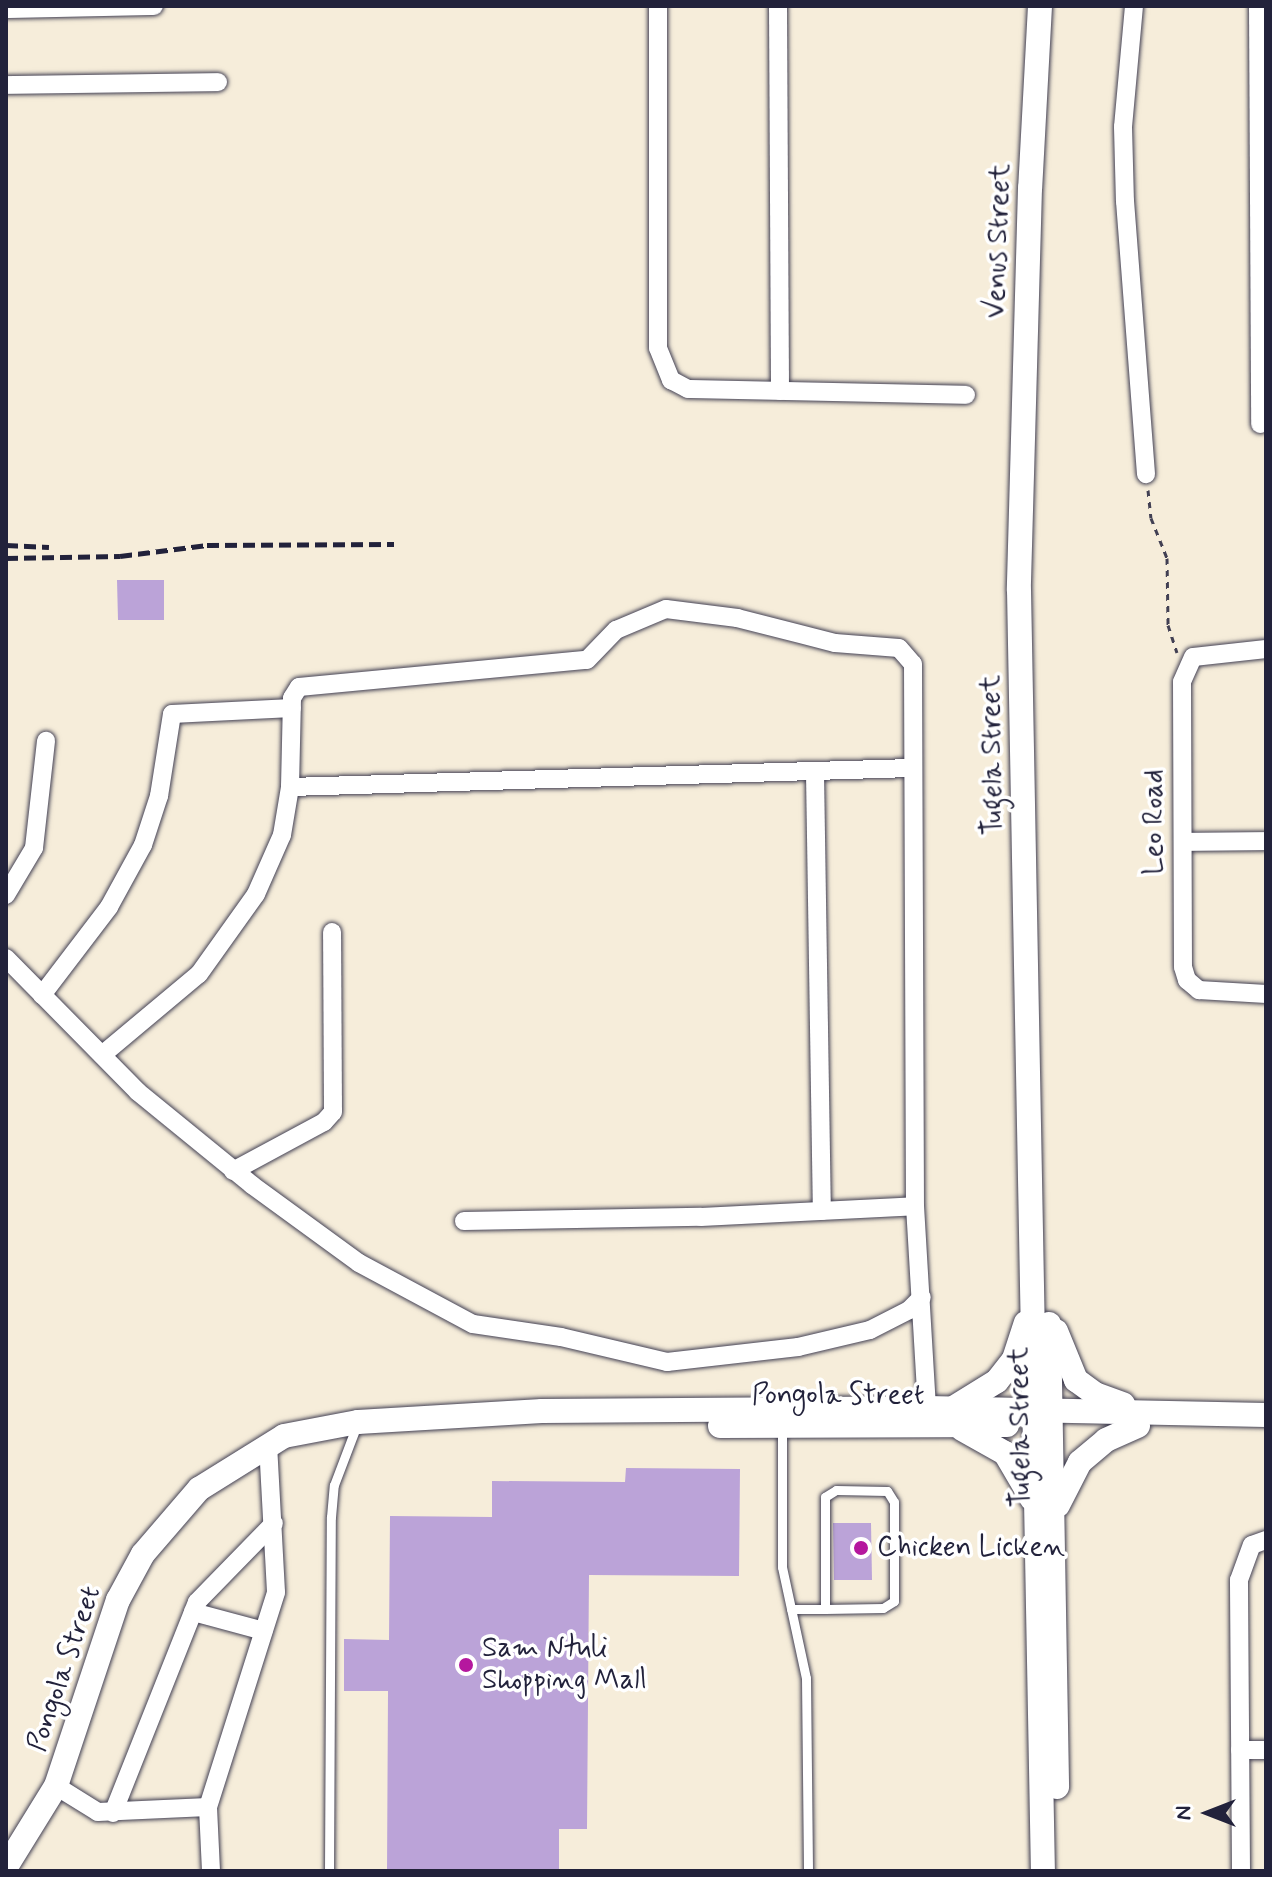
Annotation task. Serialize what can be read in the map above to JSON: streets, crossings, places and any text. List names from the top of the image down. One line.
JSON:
{"streets":{"street":["Venus Street","Tugela Street","Leo Road","Pongola Street"]},"crossings":[["Venus Street","Tugela Street"],["Tugela Street","Pongola Street"]],"places":["Chicken Licken","Sam Ntuli Shopping Mall"],"north":"left"}
